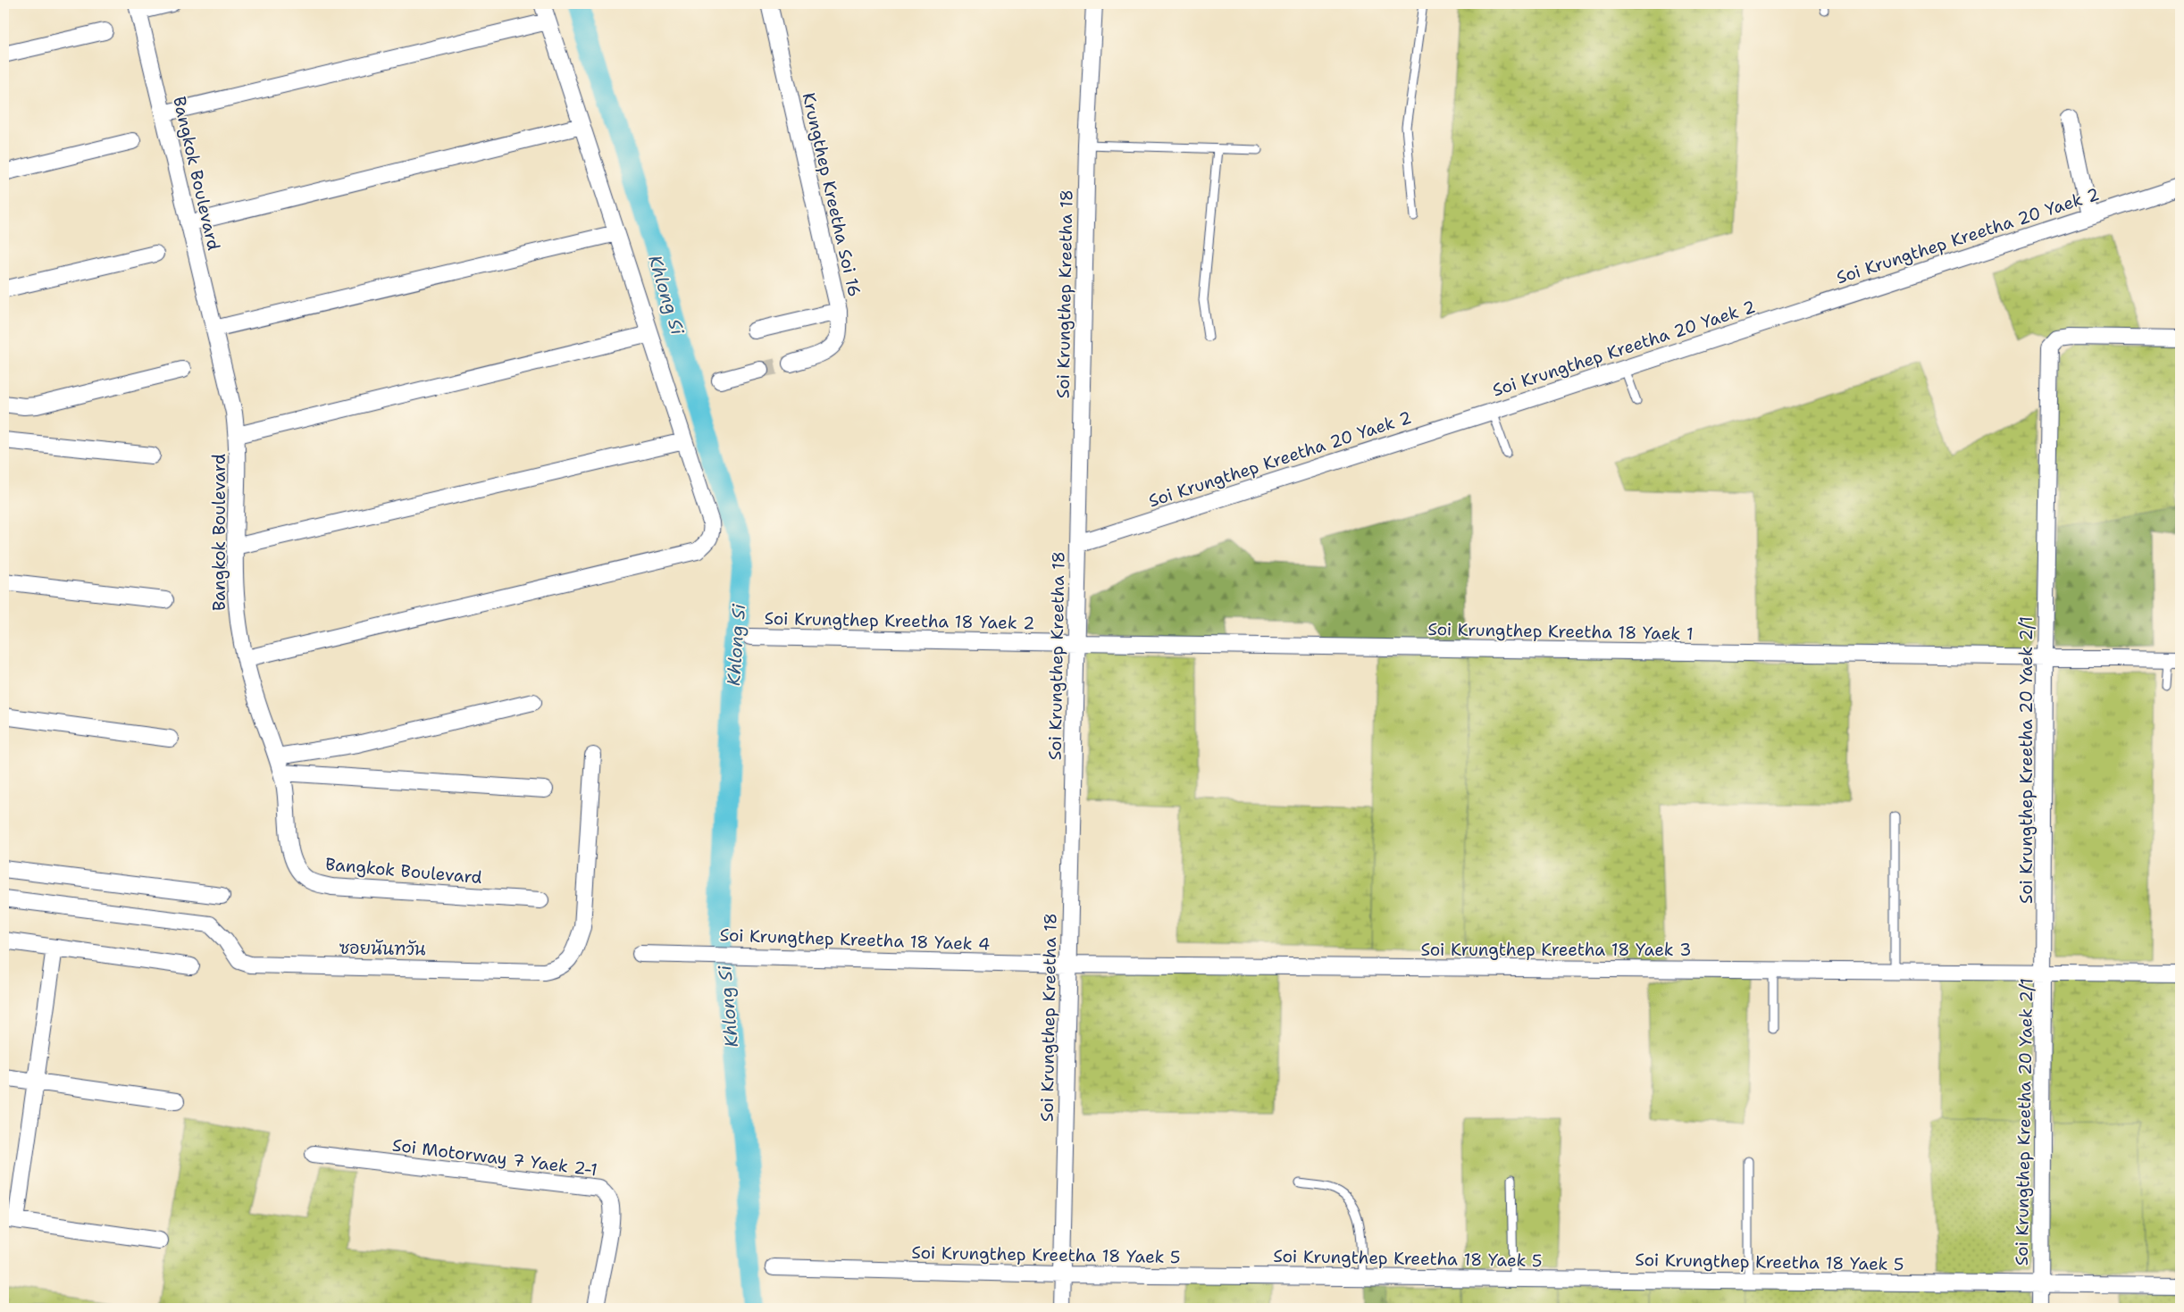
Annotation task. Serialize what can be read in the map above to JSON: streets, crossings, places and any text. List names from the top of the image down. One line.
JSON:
{"streets":{"street":["Bangkok Boulevard","Krungthep Kreetha Soi 16","Soi Krungthep Kreetha 20 Yaek 2","Soi Krungthep Kreetha 18","Soi Krungthep Kreetha 18 Yaek 2","Soi Krungthep Kreetha 18 Yaek 1","Soi Krungthep Kreetha 20 Yaek 2/1","Soi Krungthep Kreetha 18 Yaek 4","ซอยนันทวัน","Soi Krungthep Kreetha 18 Yaek 3","Soi Motorway 7 Yaek 2-1","Soi Krungthep Kreetha 18 Yaek 5"]},"crossings":[["Soi Krungthep Kreetha 20 Yaek 2","Soi Krungthep Kreetha 18"],["Soi Krungthep Kreetha 18","Soi Krungthep Kreetha 18 Yaek 2"],["Soi Krungthep Kreetha 18","Soi Krungthep Kreetha 18 Yaek 1"],["Soi Krungthep Kreetha 18","Soi Krungthep Kreetha 18 Yaek 4"],["Soi Krungthep Kreetha 18","Soi Krungthep Kreetha 18 Yaek 3"],["Soi Krungthep Kreetha 18","Soi Krungthep Kreetha 18 Yaek 5"],["Soi Krungthep Kreetha 18 Yaek 2","Soi Krungthep Kreetha 18 Yaek 1"],["Soi Krungthep Kreetha 18 Yaek 1","Soi Krungthep Kreetha 20 Yaek 2/1"],["Soi Krungthep Kreetha 20 Yaek 2/1","Soi Krungthep Kreetha 18 Yaek 3"],["Soi Krungthep Kreetha 20 Yaek 2/1","Soi Krungthep Kreetha 18 Yaek 5"],["Soi Krungthep Kreetha 18 Yaek 4","Soi Krungthep Kreetha 18 Yaek 3"]],"water":["Khlong Si"]}
